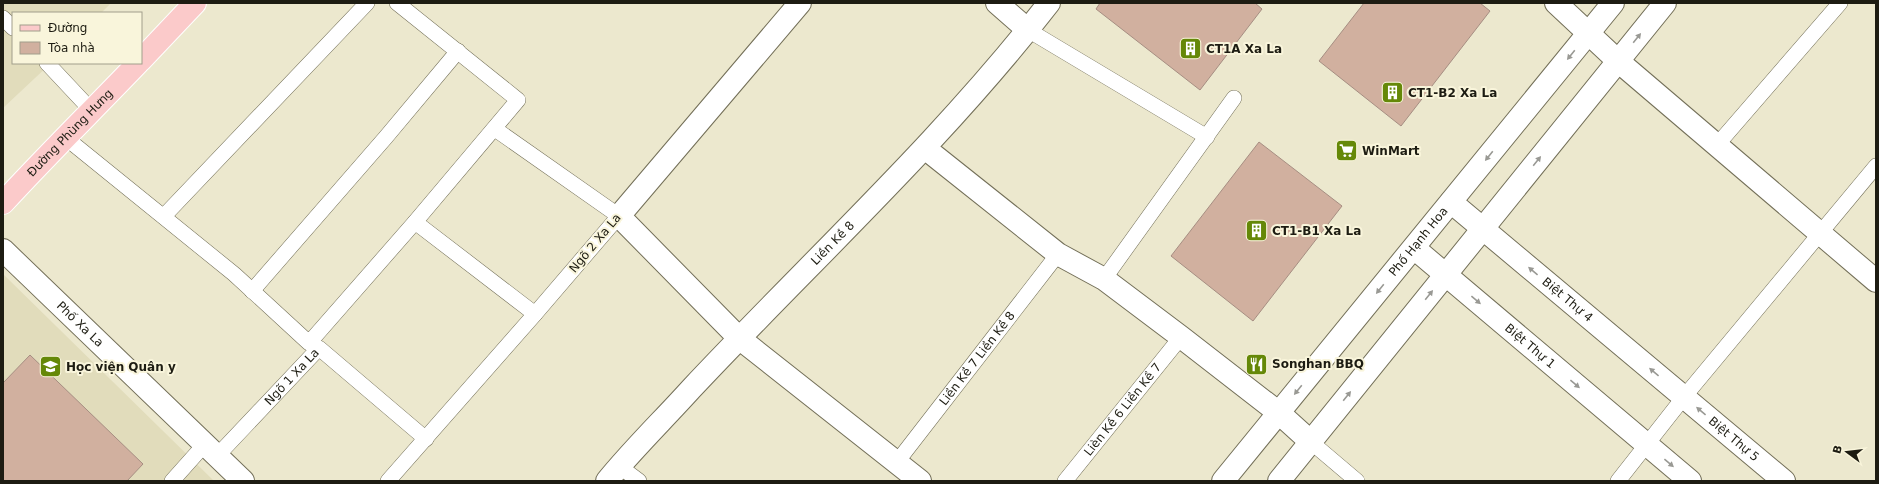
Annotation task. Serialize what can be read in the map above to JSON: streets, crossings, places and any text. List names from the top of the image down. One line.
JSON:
{"streets":{"main road":["Đường Phùng Hưng"],"street":["Phố Hạnh Hoa","Ngõ 2 Xa La","Liền Kề 8","Biệt Thự 4","Phố Xa La","Biệt Thự 1","Biệt Thự 5"],"lane":["Liền Kề 7 Liền Kề 8","Ngõ 1 Xa La","Lièn Kề 6 Liền Kề 7"]},"crossings":[["Phố Hạnh Hoa","Biệt Thự 4"],["Phố Hạnh Hoa","Biệt Thự 1"],["Ngõ 2 Xa La","Ngõ 1 Xa La"],["Biệt Thự 4","Biệt Thự 5"],["Phố Xa La","Ngõ 1 Xa La"]],"one_way":["Biệt Thự 4","Biệt Thự 1","Biệt Thự 5"],"places":{"building":["CT1A Xa La","CT1-B2 Xa La","CT1-B1 Xa La"],"supermarket":["WinMart"],"restaurant":["Songhan BBQ"],"school or university":["Học viện Quân y"]},"legend":["Đường","Tòa nhà"],"north":"left"}
